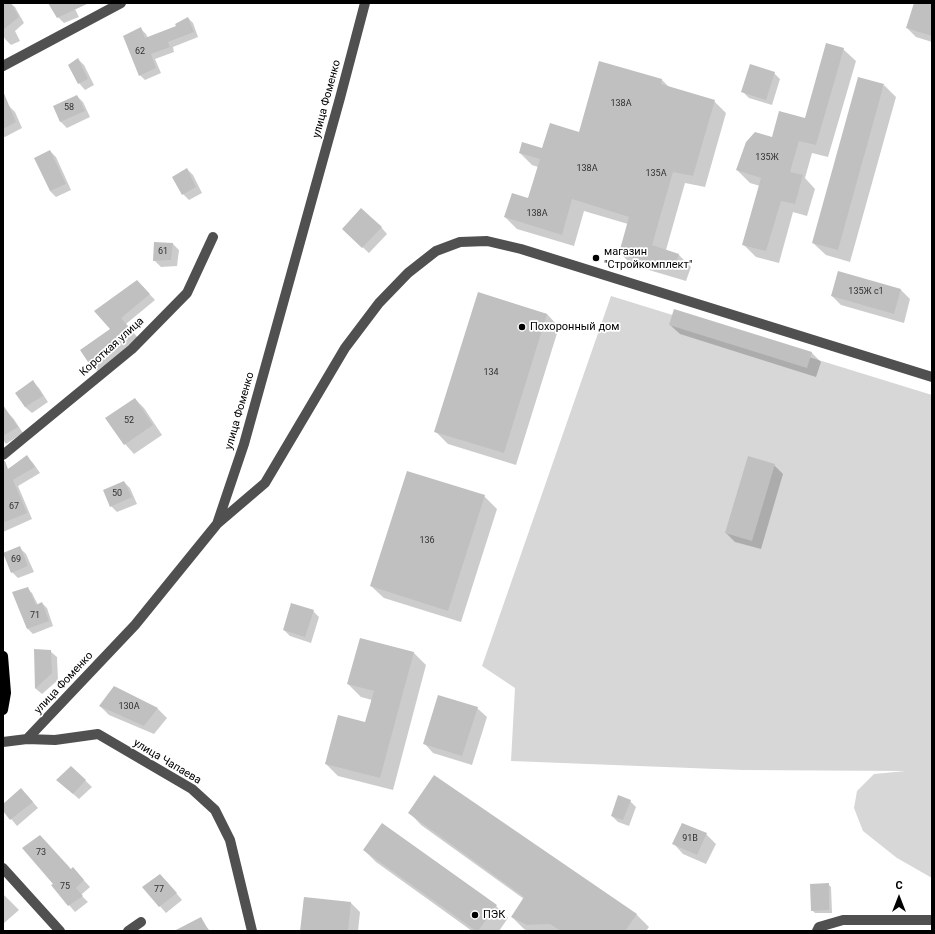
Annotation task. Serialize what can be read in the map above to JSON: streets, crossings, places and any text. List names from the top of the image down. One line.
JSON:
{"streets":{"street":["улица Фоменко","Короткая улица","улица Чапаева"]},"crossings":[["улица Фоменко","улица Чапаева"]],"places":["магазин \"Стройкомплект\"","Похоронный дом","ПЭК"],"house_numbers":["62","138А","58","135Ж","138А","135А","138А","61","135Ж с1","134","52","50","67","136","69","71","130А","91В","73","75","77"],"north":"top"}
